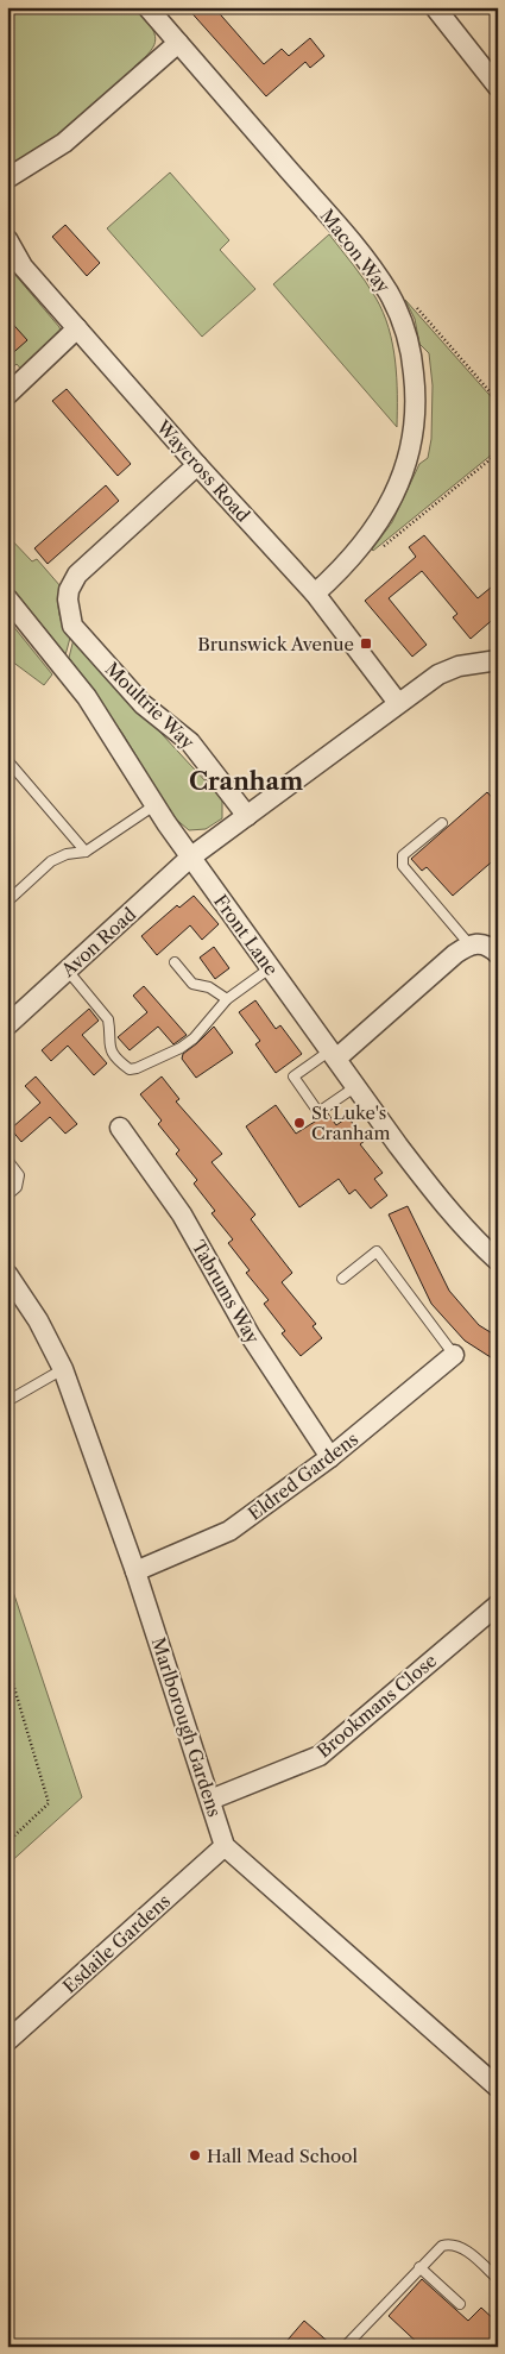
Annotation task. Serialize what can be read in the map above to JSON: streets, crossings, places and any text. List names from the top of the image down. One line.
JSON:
{"streets":{"street":["Macon Way","Waycross Road","Moultrie Way","Front Lane","Avon Road","Tabrums Way","Eldred Gardens","Brookmans Close","Marlborough Gardens","Esdaile Gardens"]},"crossings":[["Macon Way","Waycross Road"],["Waycross Road","Moultrie Way"],["Front Lane","Avon Road"],["Tabrums Way","Eldred Gardens"],["Eldred Gardens","Marlborough Gardens"],["Brookmans Close","Marlborough Gardens"],["Marlborough Gardens","Esdaile Gardens"]],"districts":["Cranham"],"places":{"transit":["Brunswick Avenue"],"other":["St Luke's Cranham","Hall Mead School"]}}
